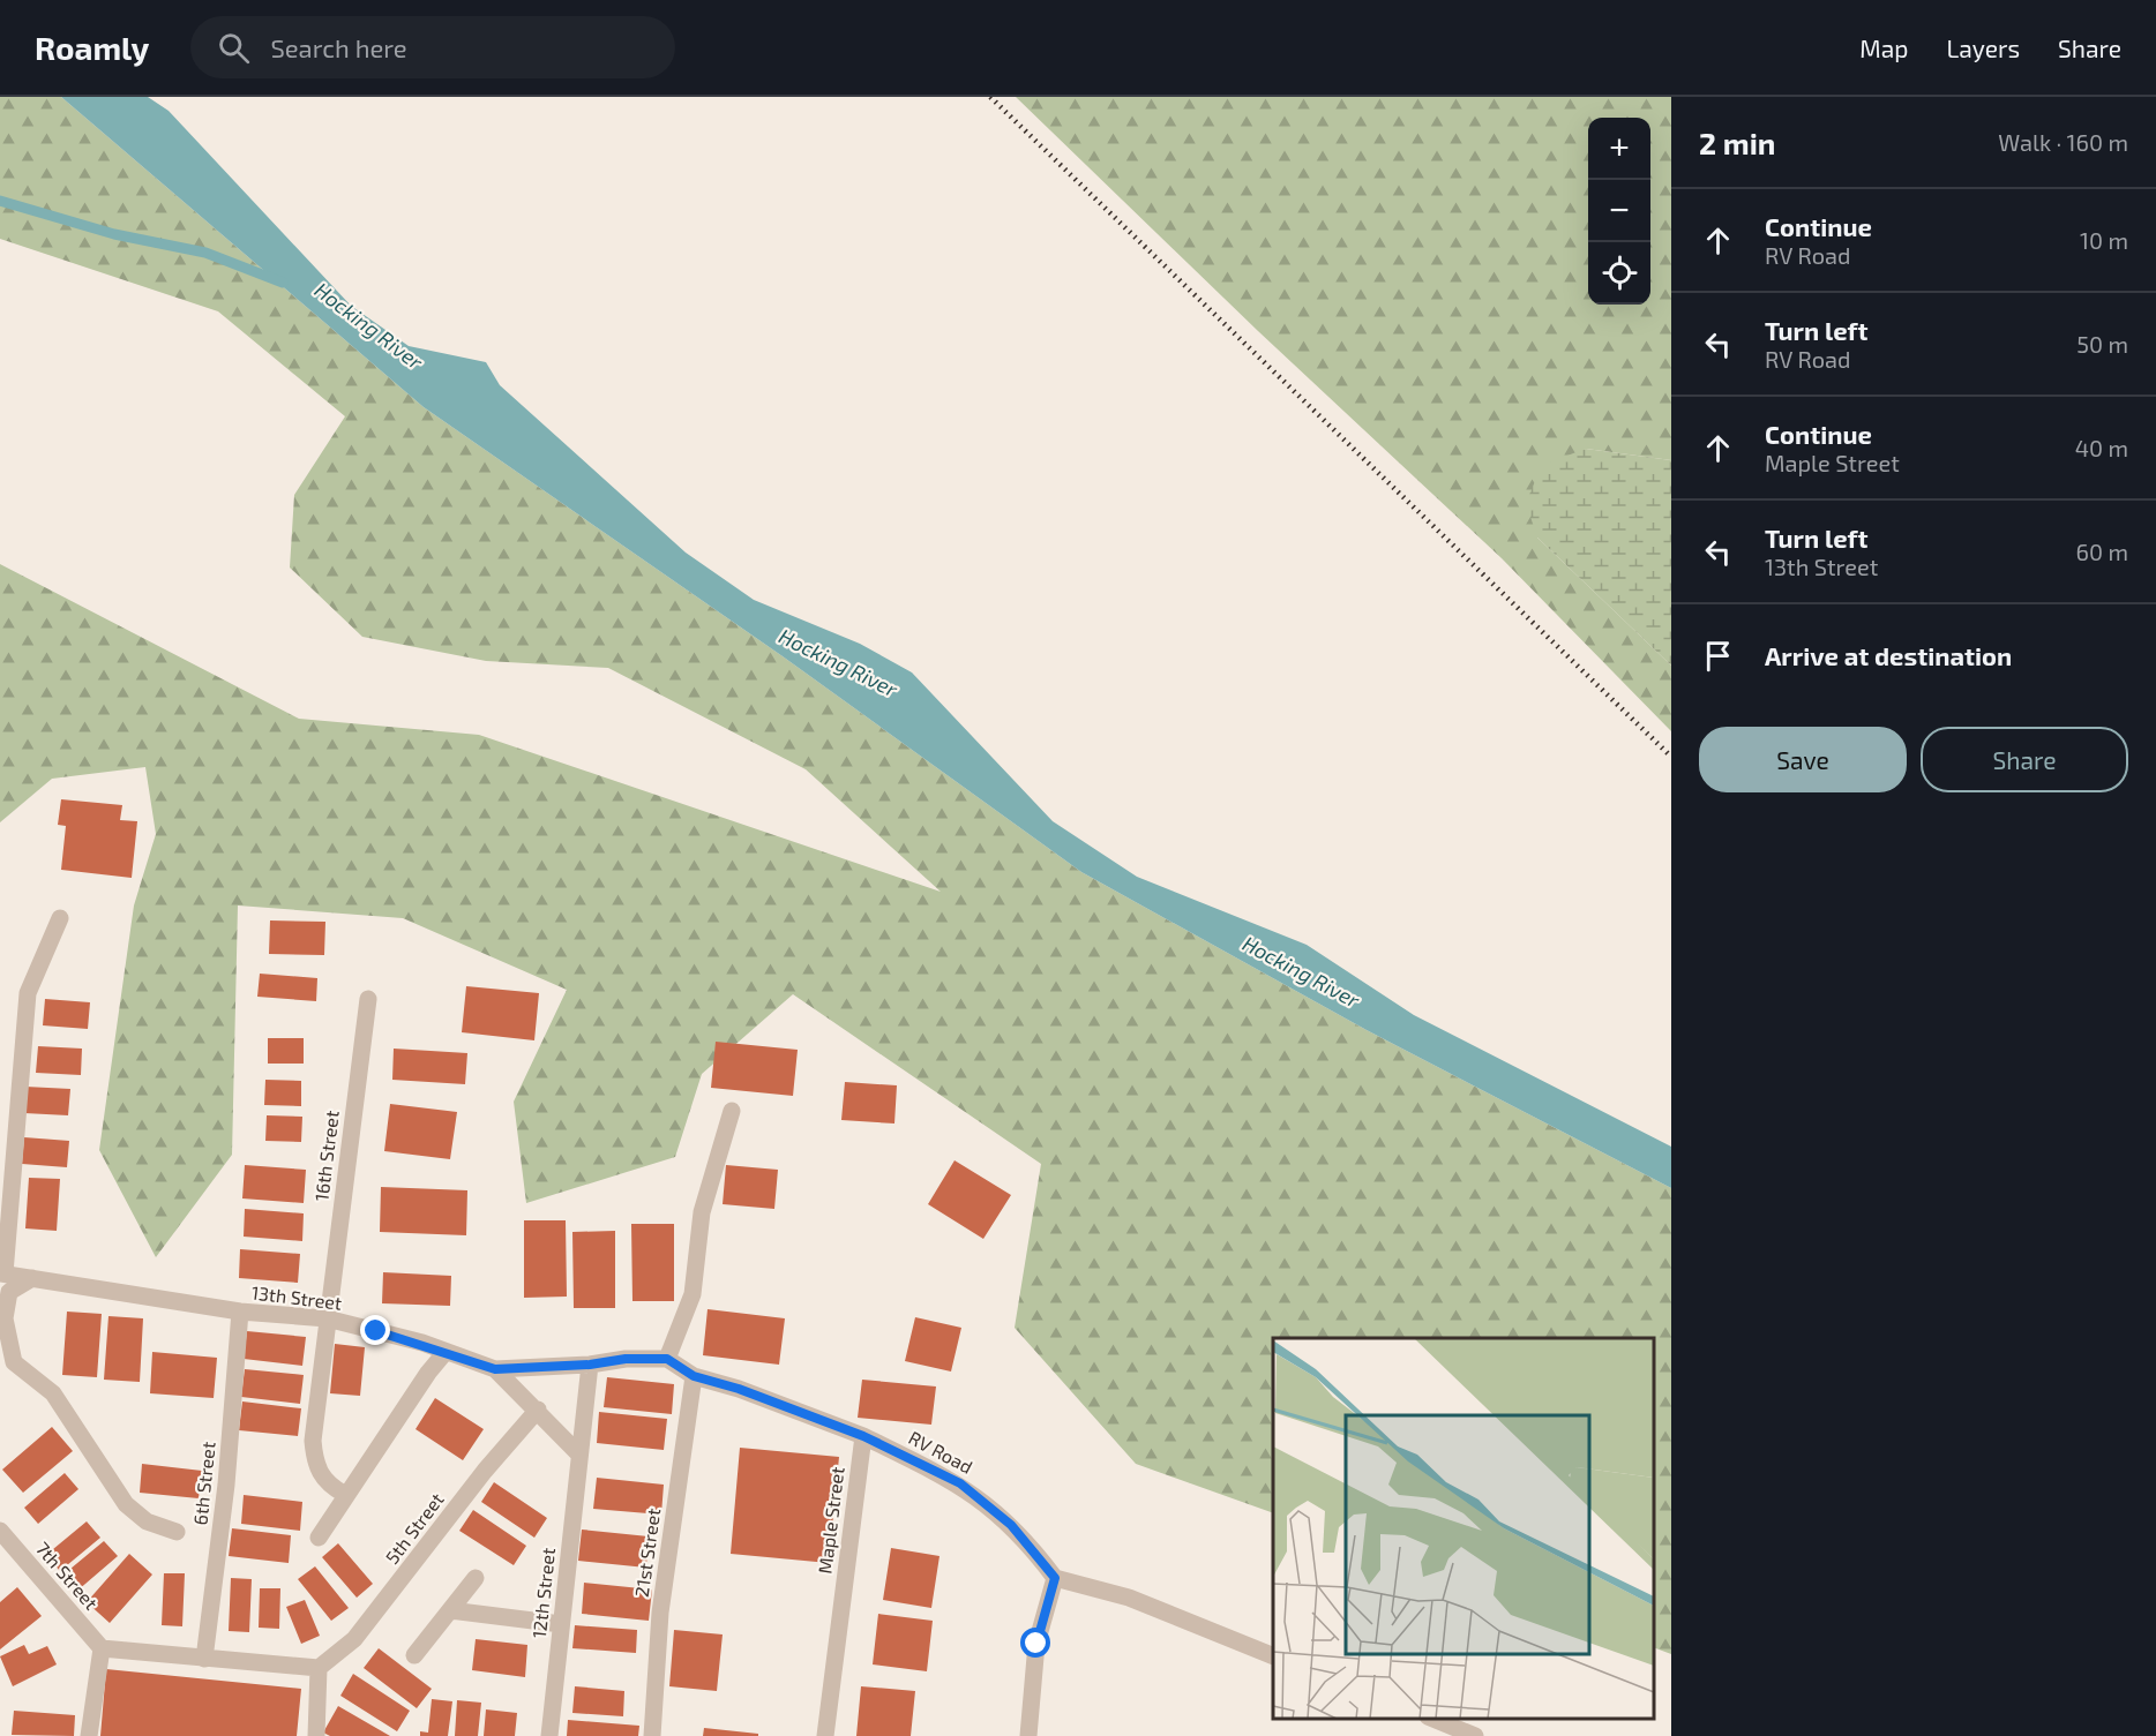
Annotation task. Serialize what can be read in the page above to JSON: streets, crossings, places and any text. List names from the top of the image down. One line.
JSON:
{"streets":{"lane":["16th Street","13th Street","RV Road","6th Street","Maple Street","5th Street","21st Street","7th Street","12th Street"]},"crossings":[["16th Street","13th Street"],["13th Street","6th Street"],["13th Street","12th Street"],["RV Road","Maple Street"]],"water":["Hocking River"],"page":{"header":"Roamly","search":"Search here","nav":["Map","Layers","Share"],"heading":["2 min","Walk · 160 m"],"map_buttons":["+","−"],"list":[["Continue","RV Road","10 m"],["Turn left","RV Road","50 m"],["Continue","Maple Street","40 m"],["Turn left","13th Street","60 m"],"Arrive at destination"],"buttons":["Save","Share"]}}
